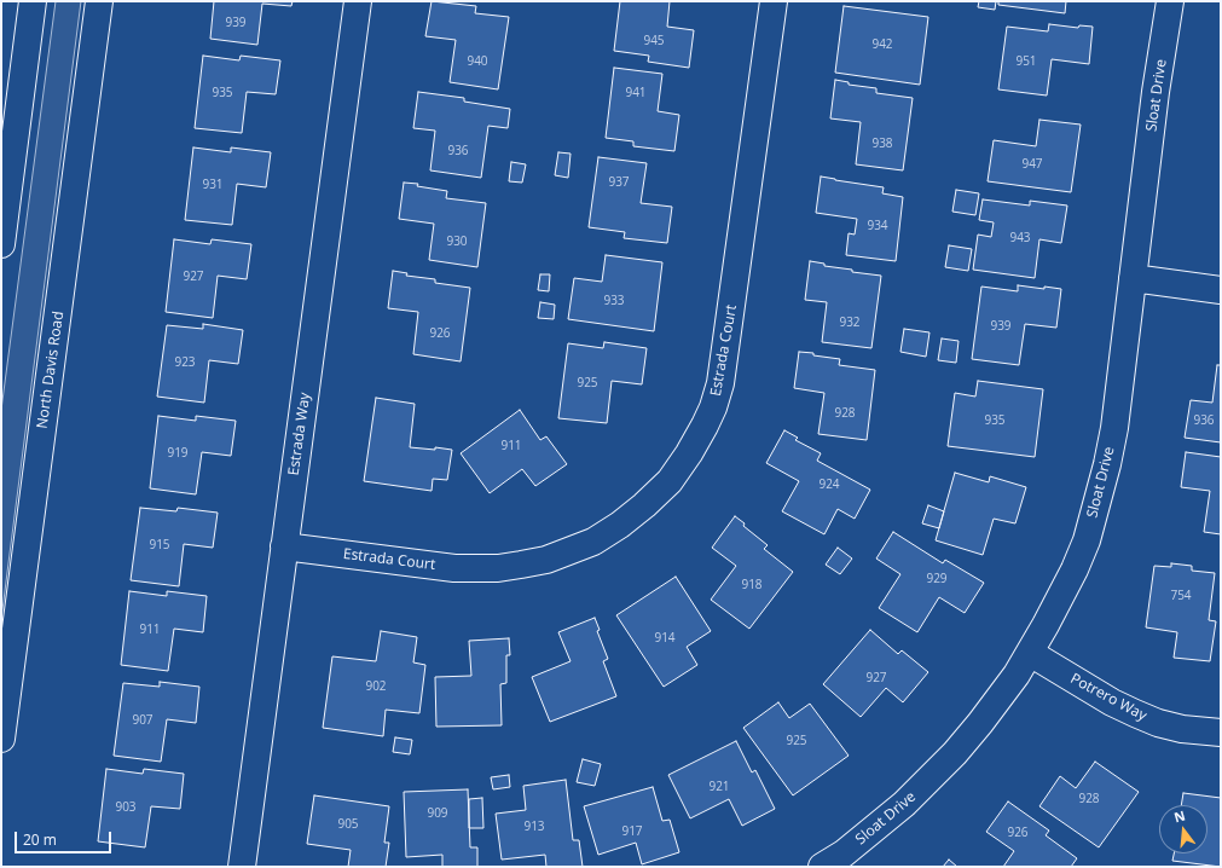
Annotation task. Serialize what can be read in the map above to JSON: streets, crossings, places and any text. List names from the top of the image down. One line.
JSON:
{"streets":{"main road":["Sloat Drive","Estrada Court","North Davis Road","Estrada Way","Potrero Way"]},"crossings":[["Sloat Drive","Potrero Way"],["Estrada Court","Estrada Way"]],"house_numbers":["939","945","942","940","951","935","941","938","936","947","937","931","934","943","930","927","933","932","939","926","923","925","928","935","936","911","919","924","915","929","918","754","911","914","927","902","907","925","921","928","903","909","905","913","917","926"],"scale_bar":"20 m","north":"top"}
